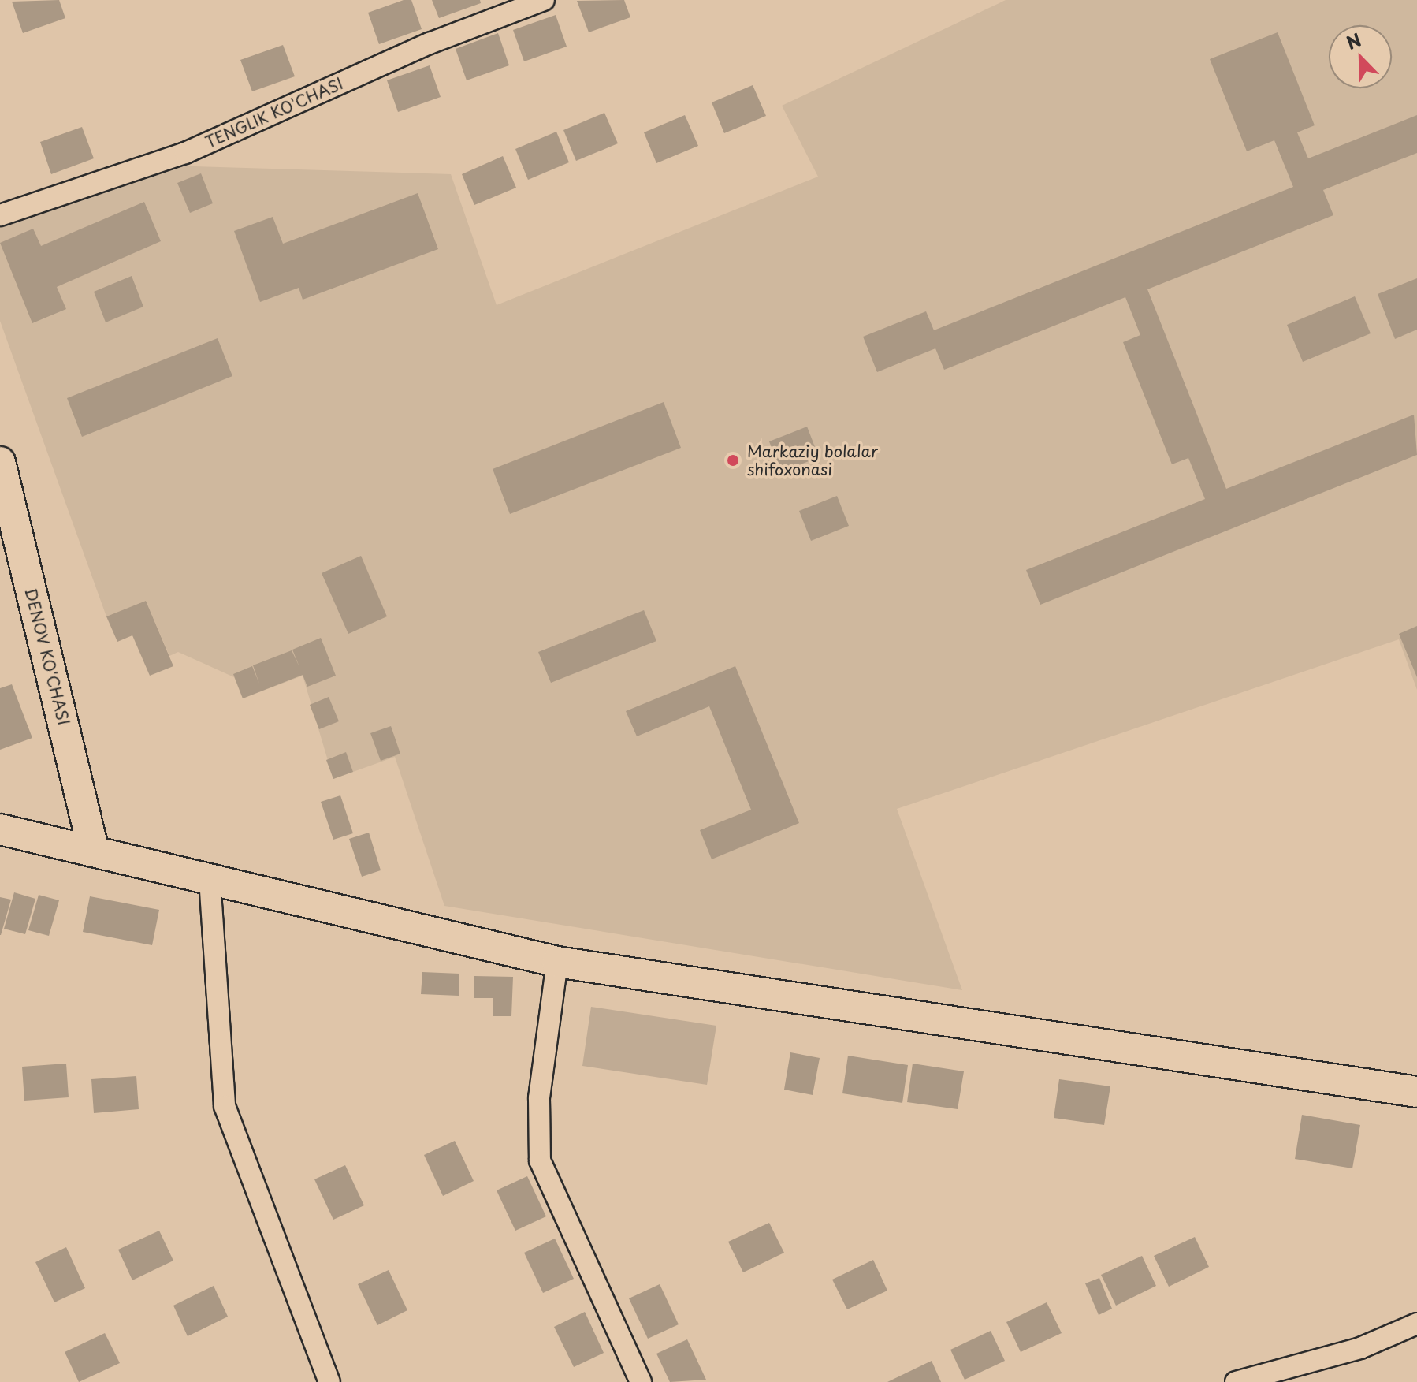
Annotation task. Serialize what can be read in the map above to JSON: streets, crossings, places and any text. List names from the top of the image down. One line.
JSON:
{"streets":{"street":["TENGLIK KO'CHASI","DENOV KO'CHASI"]},"places":["Markaziy bolalar shifoxonasi"],"north":"top left"}
